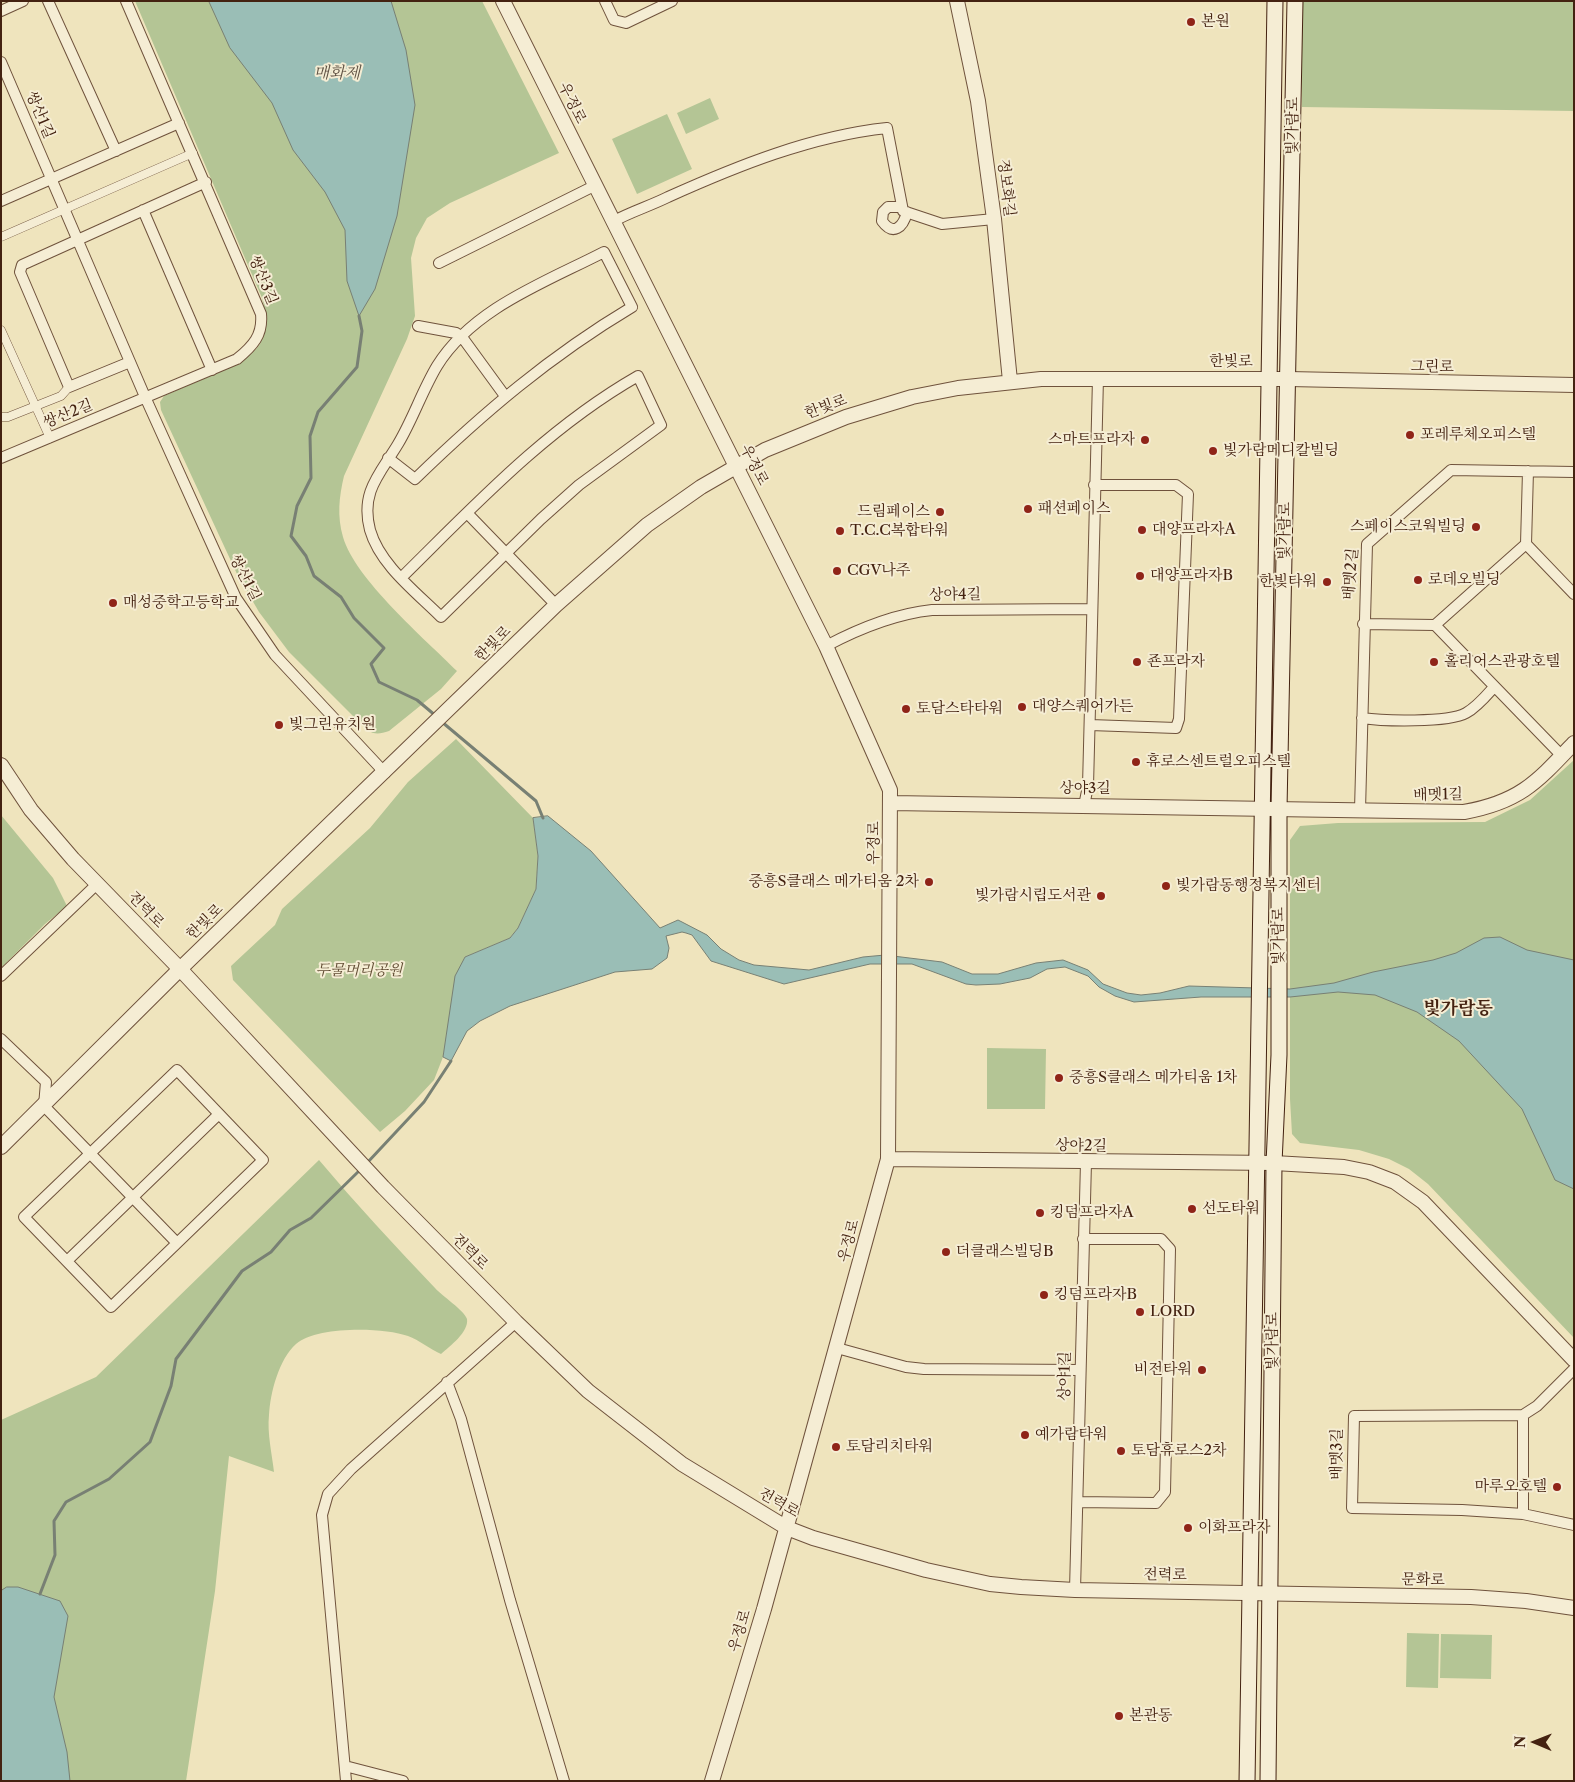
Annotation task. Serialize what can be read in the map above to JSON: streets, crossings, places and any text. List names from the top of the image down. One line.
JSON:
{"streets":{"main road":["빛가람로"],"street":["우정로","쌍산1길","정보화길","쌍산3길","한빛로","그린로","쌍산2길","배멧2길","상야4길","상야3길","배멧1길","전력로","상야2길","상야1길","배멧3길","문화로"]},"crossings":[["우정로","한빛로"],["우정로","상야4길"],["우정로","상야3길"],["우정로","전력로"],["우정로","상야2길"],["쌍산1길","쌍산3길"],["쌍산1길","한빛로"],["쌍산1길","쌍산2길"],["빛가람로","한빛로"],["빛가람로","그린로"],["빛가람로","상야3길"],["빛가람로","배멧1길"],["빛가람로","전력로"],["빛가람로","상야2길"],["빛가람로","문화로"],["정보화길","한빛로"],["쌍산3길","쌍산2길"],["한빛로","그린로"],["한빛로","전력로"],["배멧2길","배멧1길"],["상야3길","배멧1길"],["전력로","상야1길"],["전력로","문화로"],["상야2길","상야1길"]],"districts":["빛가람동"],"water":["매화제"],"parks":["두물머리공원"],"places":["본원","포레루체오피스텔","스마트프라자","빛가람메디칼빌딩","패션페이스","드림페이스","스페이스코웍빌딩","대양프라자A","T.C.C복합타워","CGV나주","대양프라자B","로데오빌딩","한빛타워","매성중학고등학교","죤프라자","홀리어스관광호텔","대양스퀘어가든","토담스타타워","빛그린유치원","휴로스센트럴오피스텔","중흥S클래스 메가티움 2차","빛가람동행정복지센터","빛가람시립도서관","중흥S클래스 메가티움 1차","선도타워","킹덤프라자A","더클래스빌딩B","킹덤프라자B","LORD","비전타워","예가람타워","토담리치타워","토담휴로스2차","마루오호텔","이화프라자","본관동"],"north":"left"}
